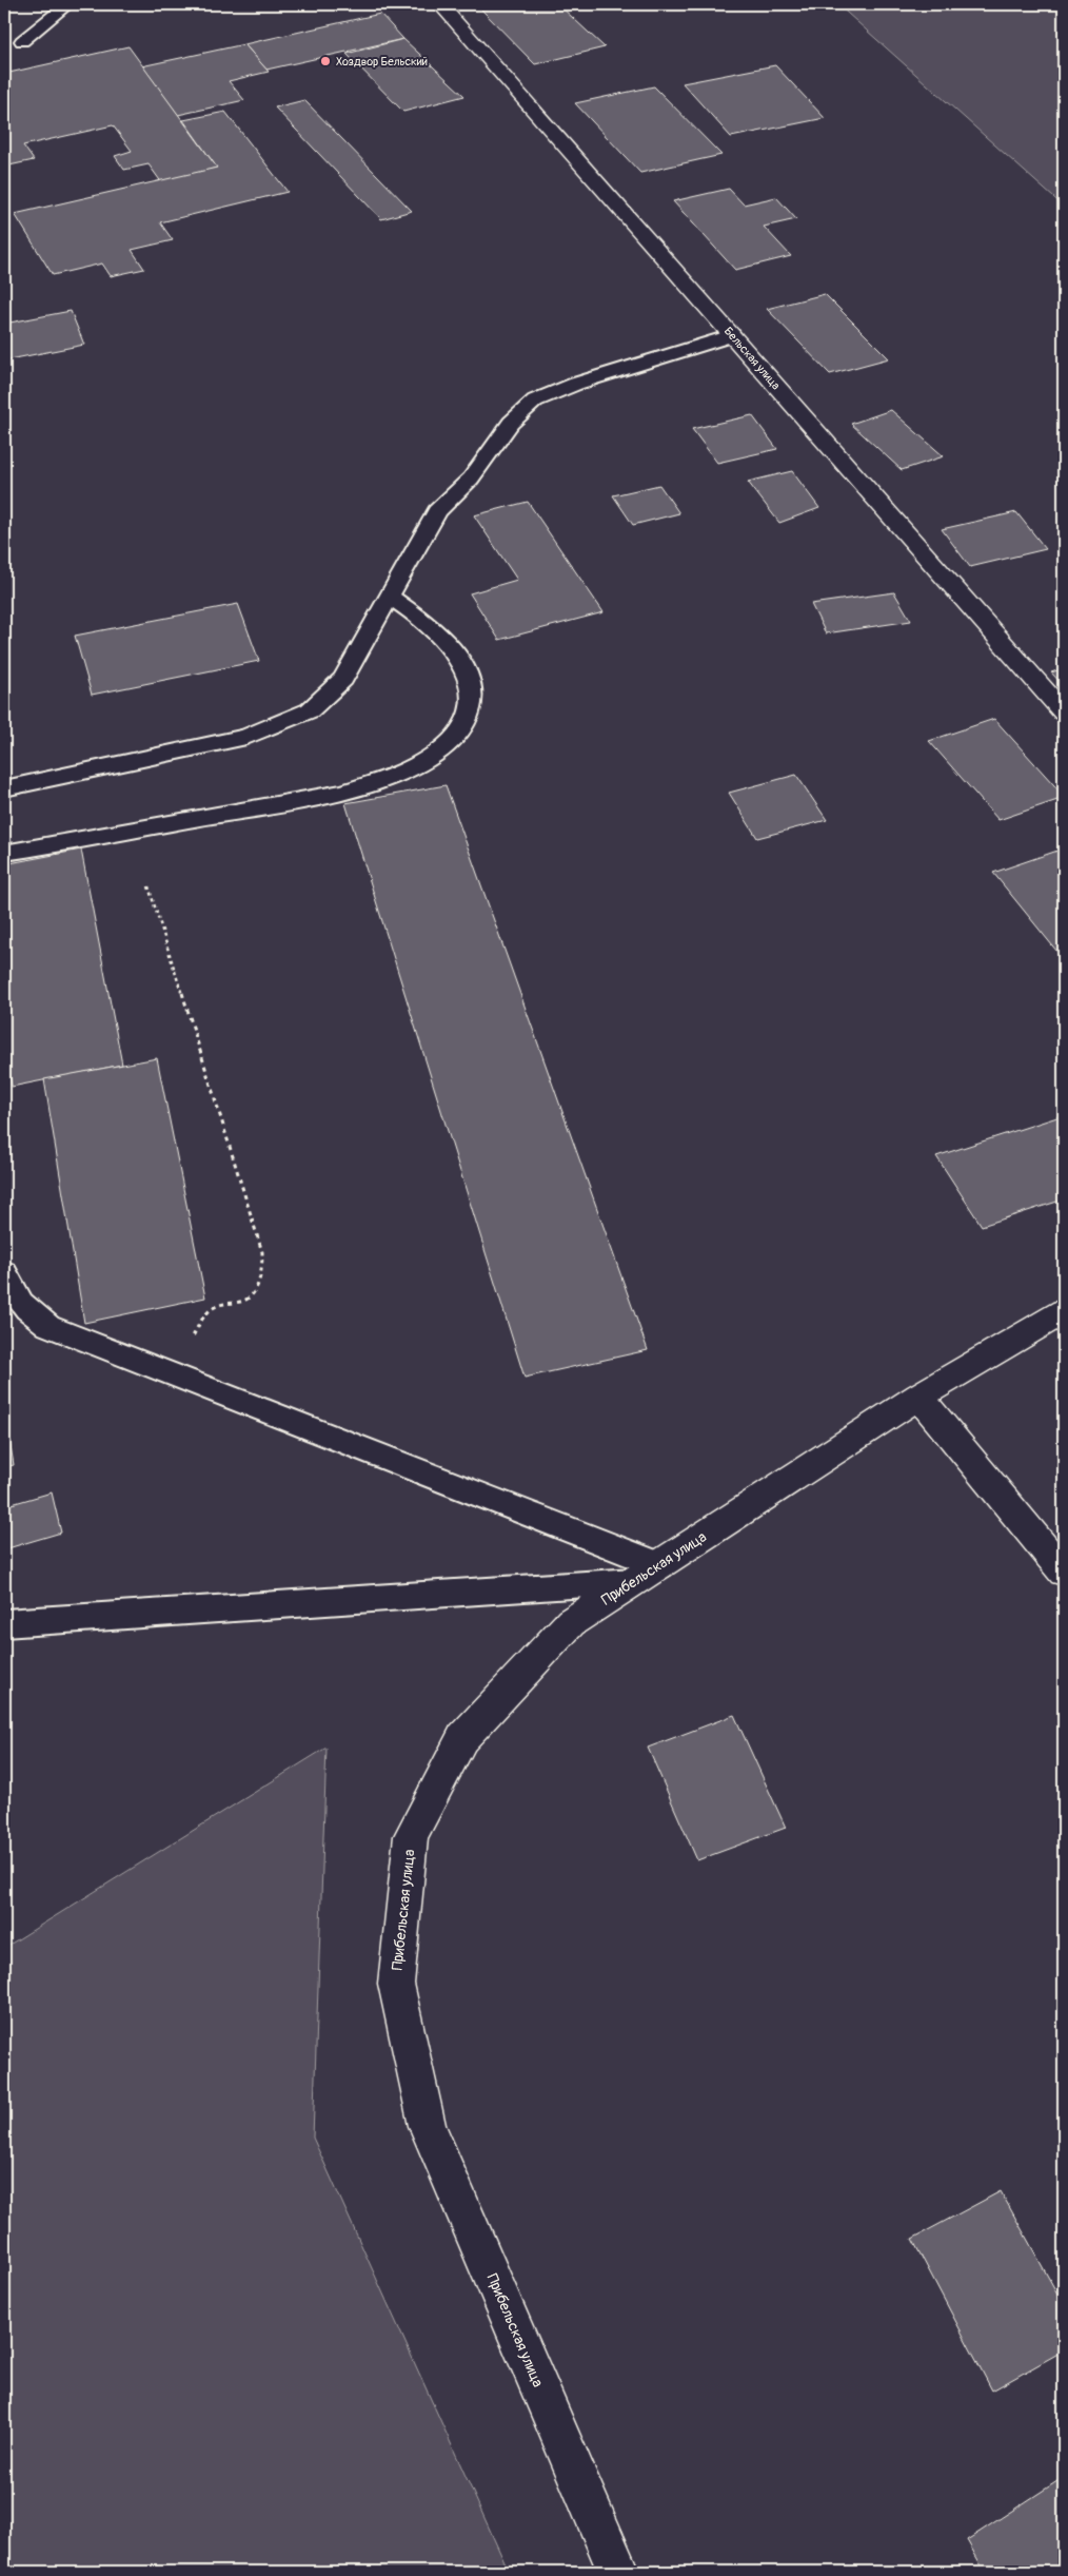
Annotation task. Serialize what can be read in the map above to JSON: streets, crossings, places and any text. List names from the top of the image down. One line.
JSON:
{"streets":{"street":["Бельская улица","Прибельская улица"]},"places":["Хоздвор Бельский"]}
